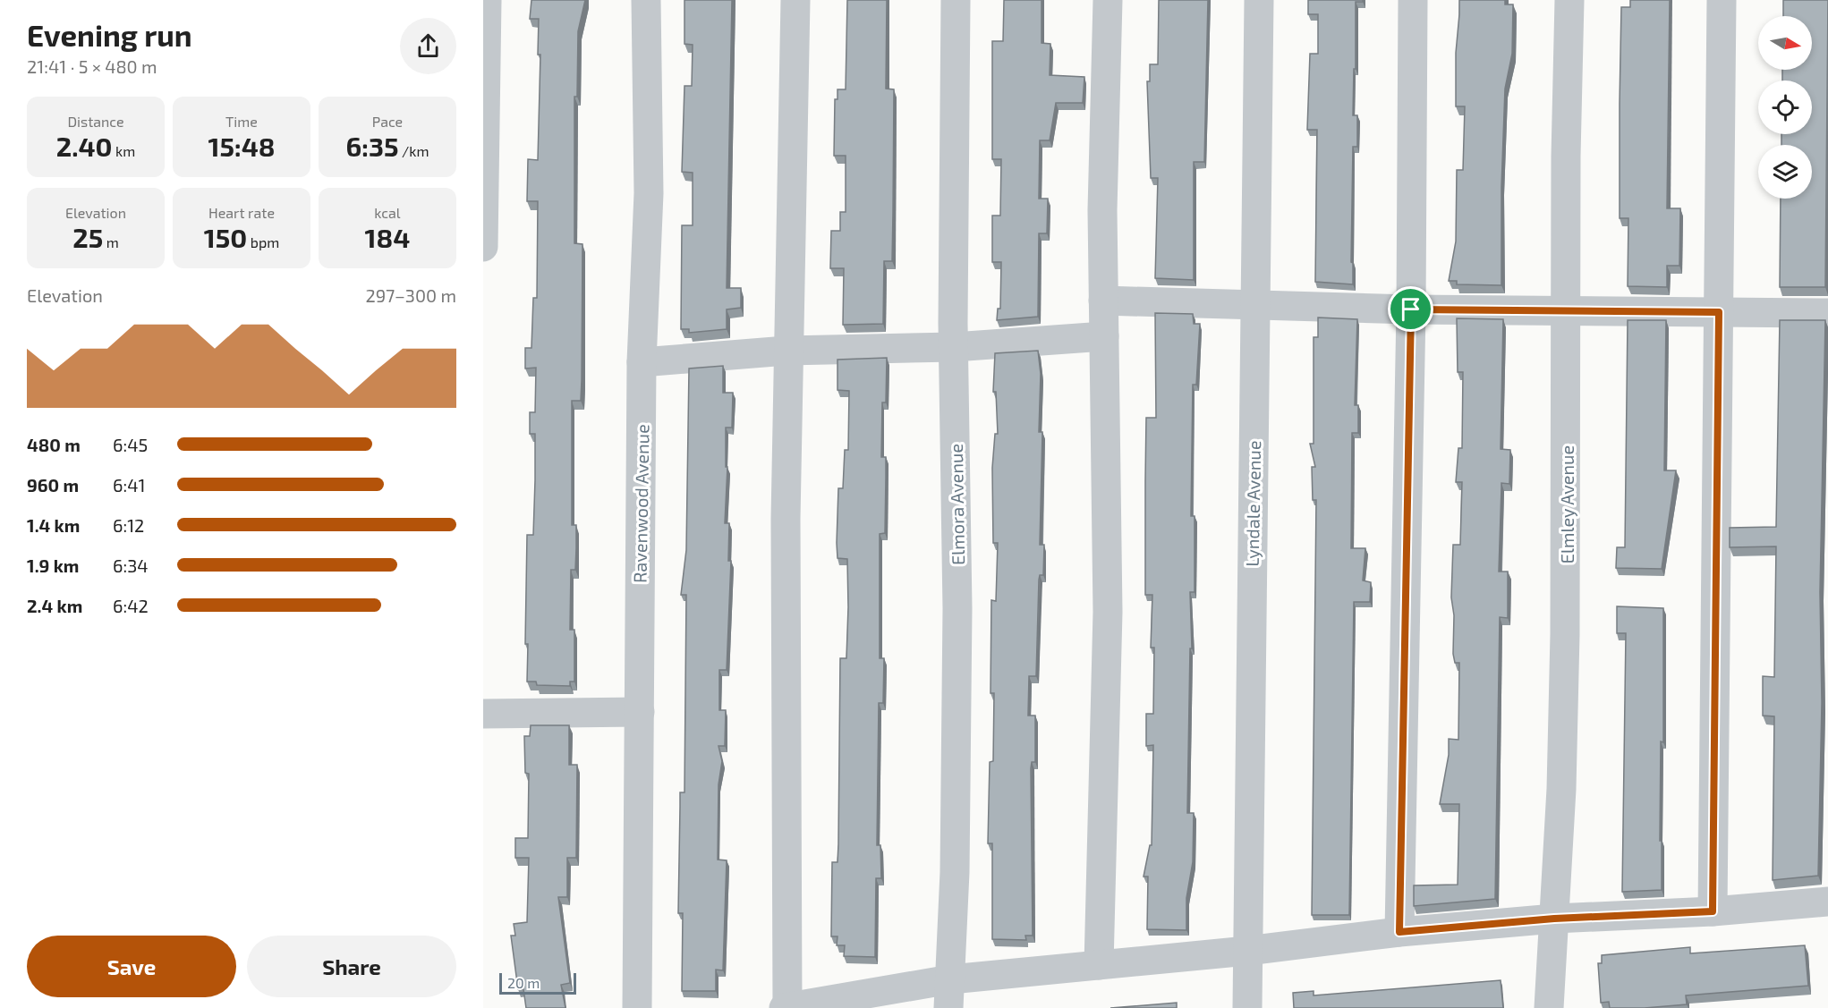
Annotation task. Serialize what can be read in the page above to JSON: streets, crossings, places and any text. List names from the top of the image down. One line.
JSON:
{"streets":{"street":["Ravenwood Avenue","Lyndale Avenue","Elmora Avenue","Elmley Avenue"]},"scale_bar":"20 m","north":"right","page":{"heading":["Evening run","21:41 · 5 × 480 m"],"stats":[["Distance","2.40 km"],["Time","15:48"],["Pace","6:35 /km"],["Elevation","25 m"],["Heart rate","150 bpm"],["kcal","184"]],"chart":["Elevation","297–300 m"],"list":[{"name":"480 m","note":"6:45"},{"name":"960 m","note":"6:41"},{"name":"1.4 km","note":"6:12"},{"name":"1.9 km","note":"6:34"},{"name":"2.4 km","note":"6:42"}],"buttons":["Save","Share"],"scale":"20 m"}}
